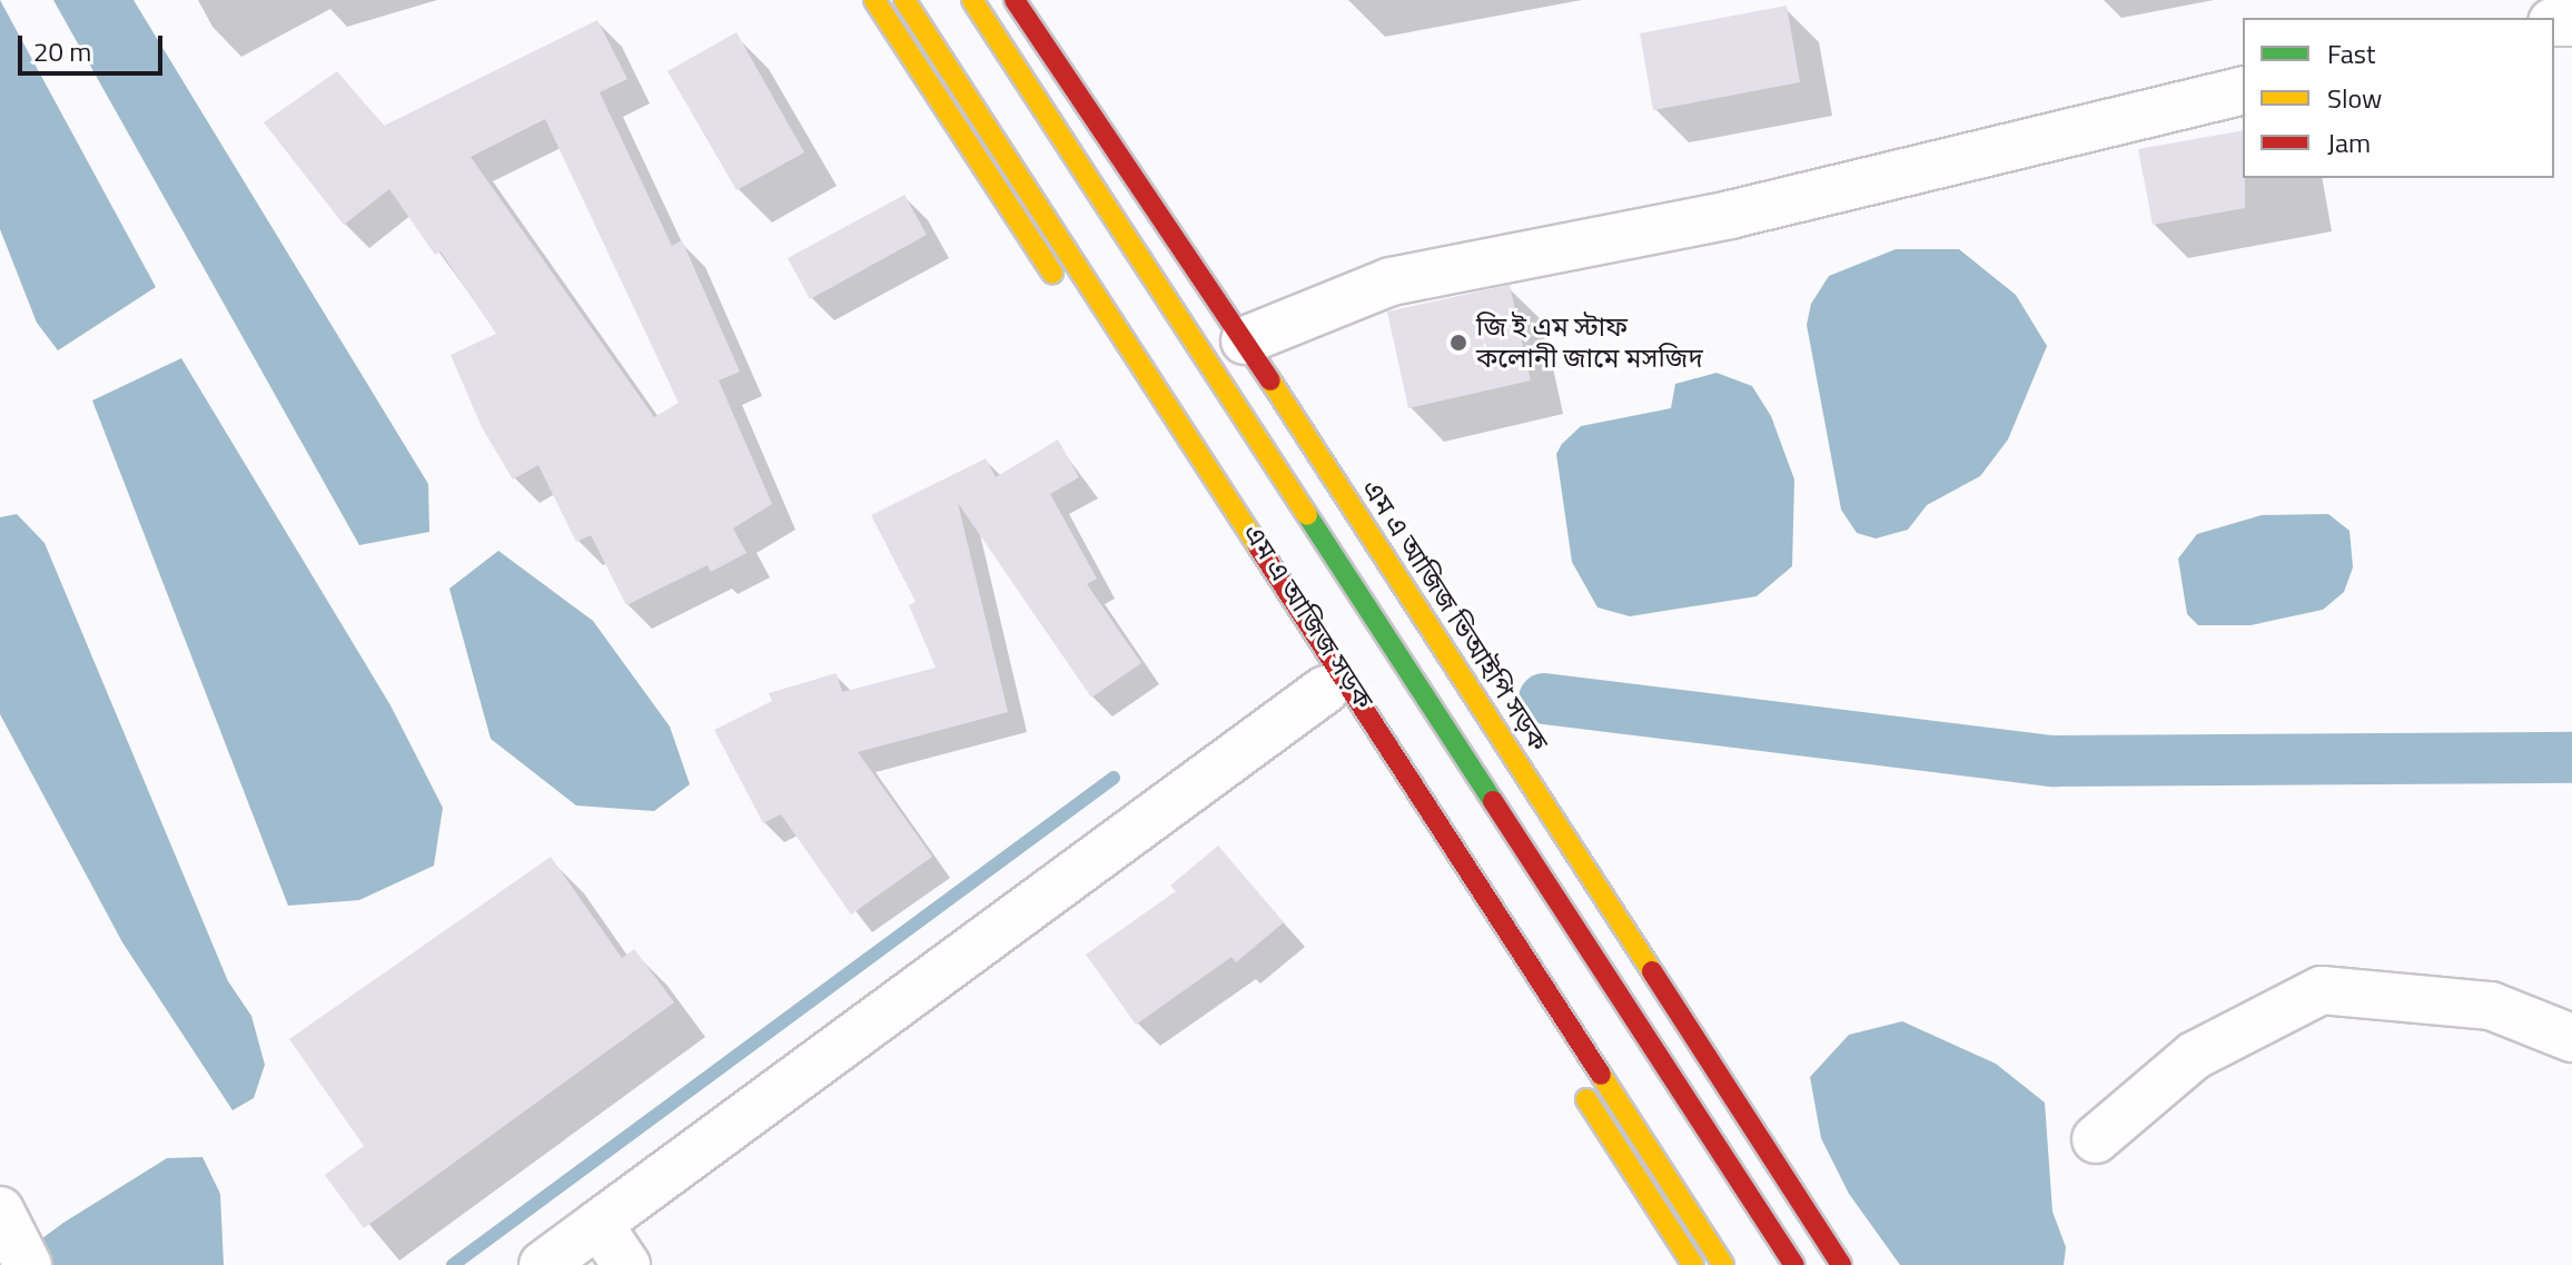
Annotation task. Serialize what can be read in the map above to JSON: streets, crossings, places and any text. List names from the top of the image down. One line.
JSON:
{"streets":{"main road":["এম এ আজিজ ভিআইপি সড়ক","এম এ আজিজ সড়ক"]},"places":["জি ই এম স্টাফ কলোনী জামে মসজিদ"],"legend":["Fast","Slow","Jam"],"scale_bar":"20 m"}
